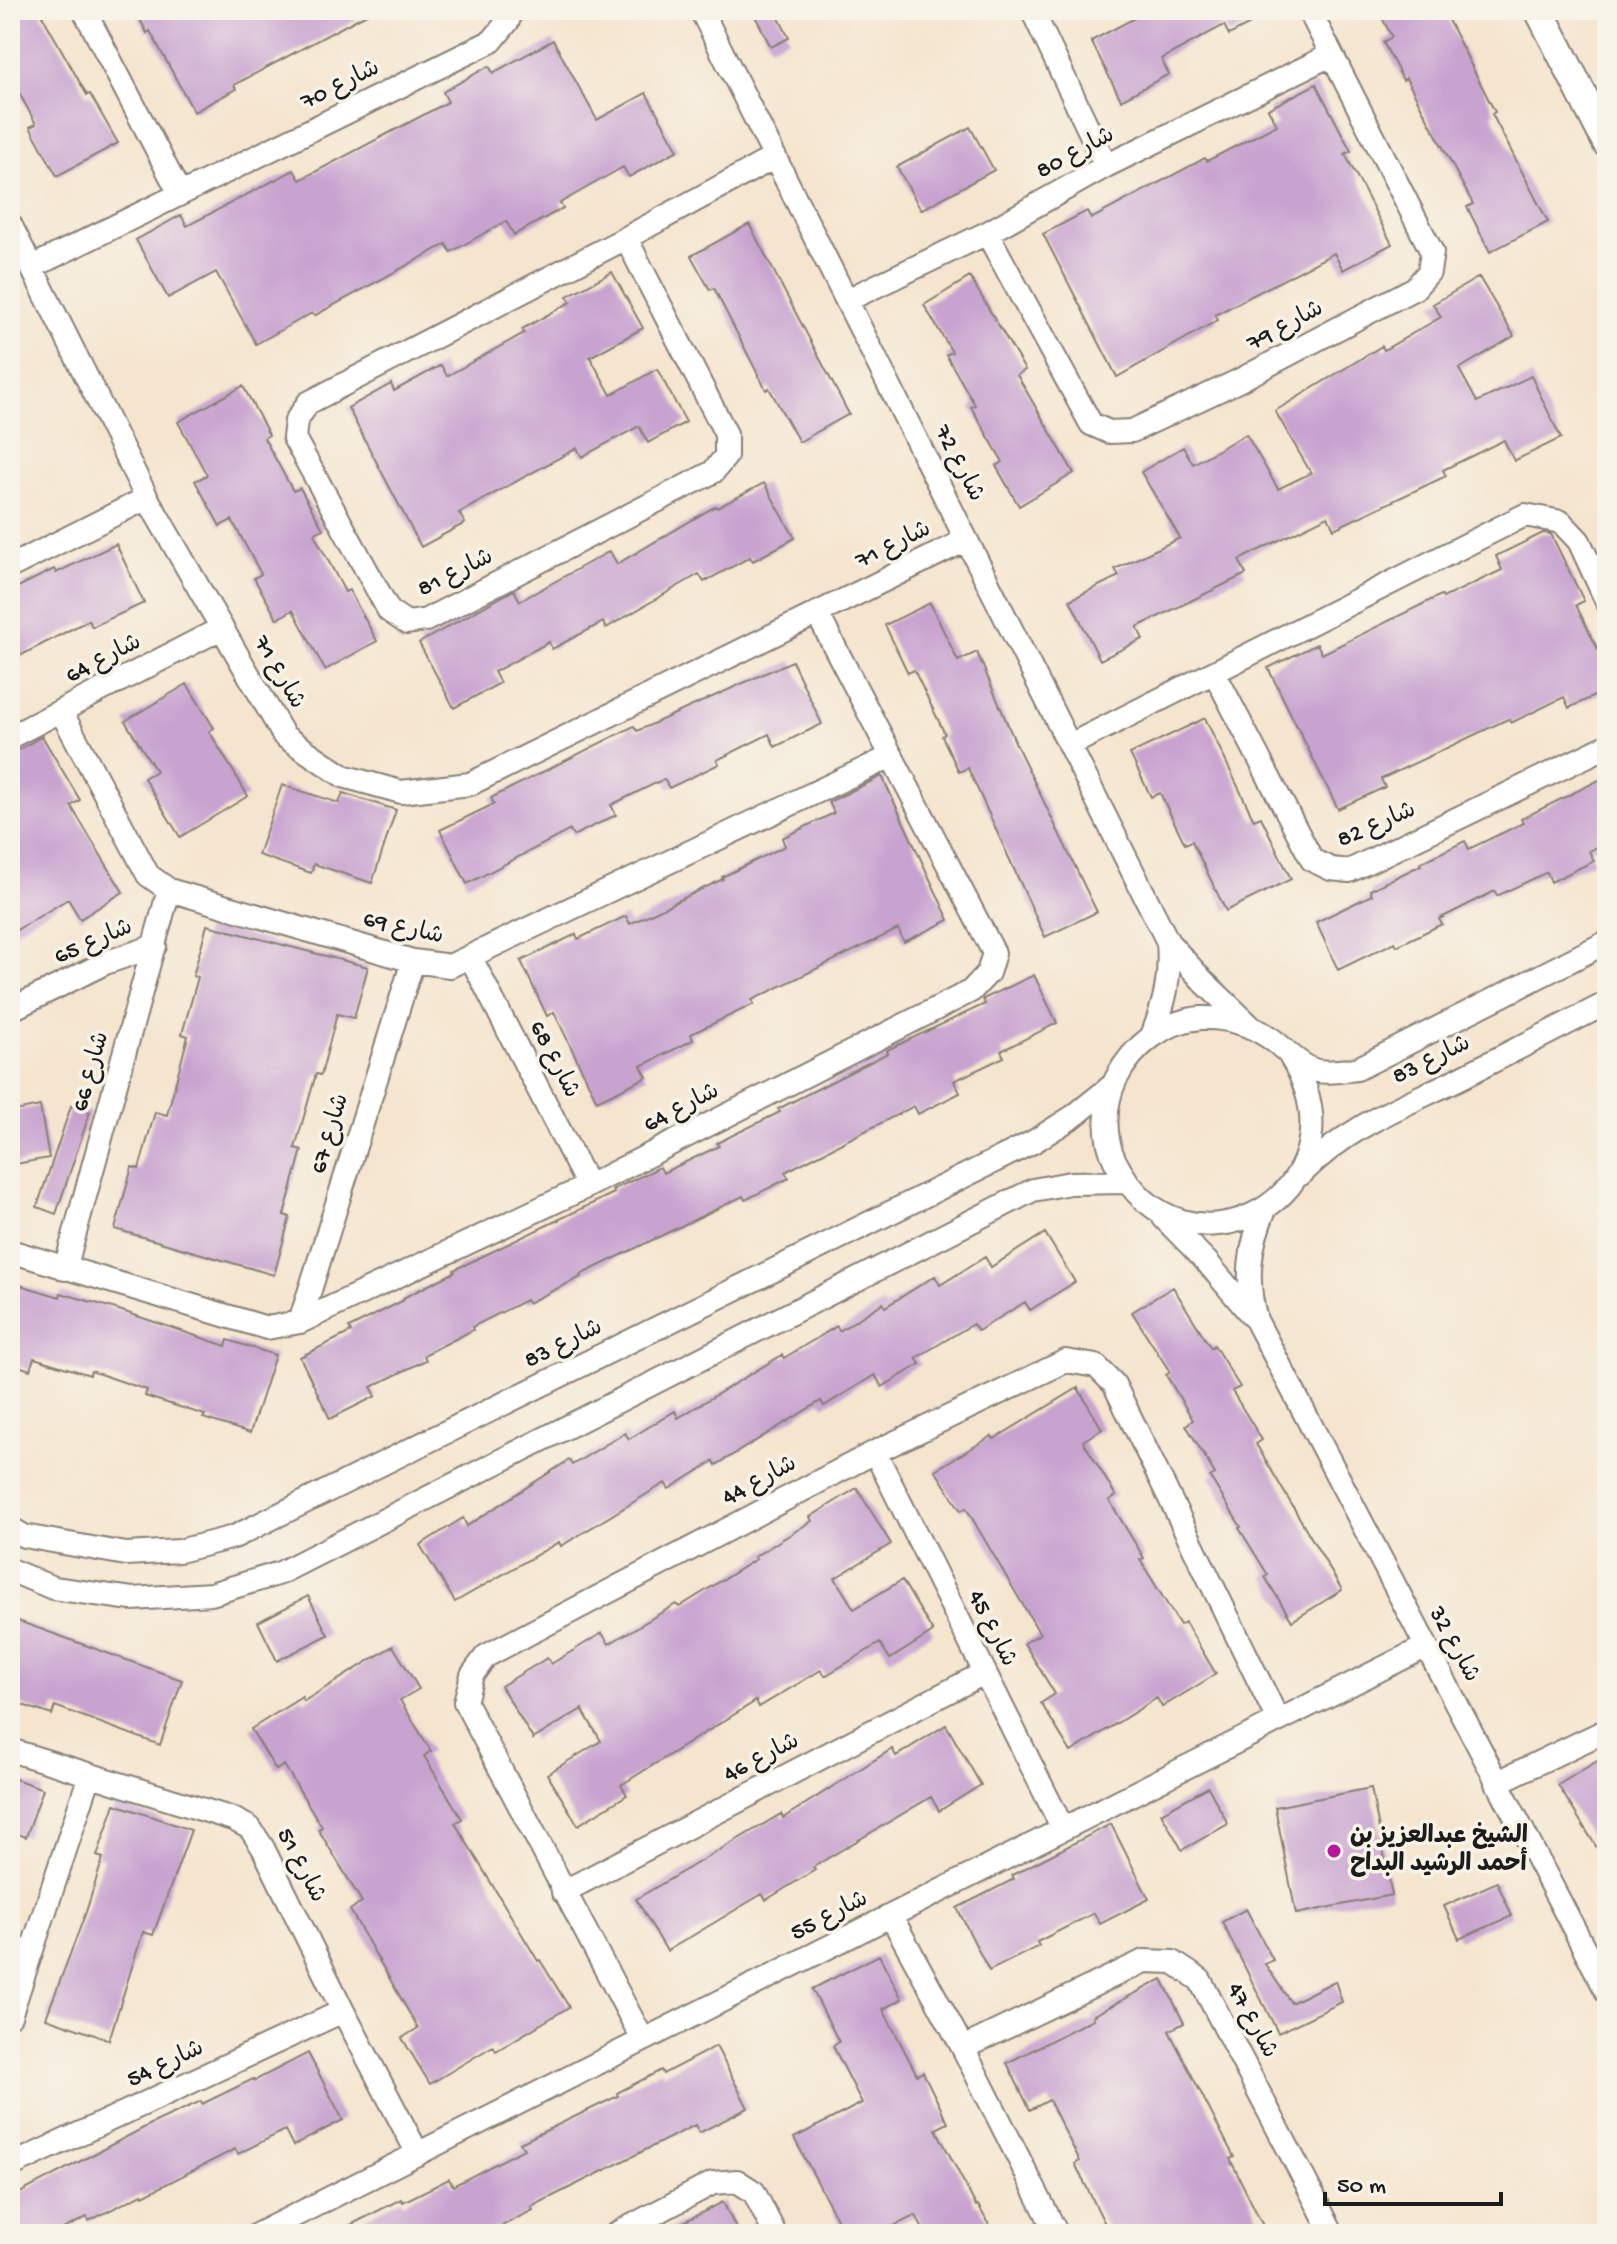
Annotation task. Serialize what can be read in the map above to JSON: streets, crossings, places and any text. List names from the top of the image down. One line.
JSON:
{"streets":{"street":["شارع 70","شارع 80","شارع 79","شارع 72","شارع 71","شارع 81","شارع 64","شارع 82","شارع 69","شارع 65","شارع 68","شارع 83","شارع 66","شارع 67","شارع 44","شارع 45","شارع 32","شارع 46","شارع 51","شارع 55","شارع 47","شارع 54"]},"crossings":[["شارع 70","شارع 71"],["شارع 80","شارع 79"],["شارع 80","شارع 72"],["شارع 72","شارع 71"],["شارع 72","شارع 81"],["شارع 72","شارع 83"],["شارع 72","شارع 32"],["شارع 71","شارع 64"],["شارع 64","شارع 69"],["شارع 64","شارع 68"],["شارع 64","شارع 66"],["شارع 64","شارع 67"],["شارع 69","شارع 68"],["شارع 69","شارع 66"],["شارع 69","شارع 67"],["شارع 65","شارع 66"],["شارع 83","شارع 32"],["شارع 44","شارع 45"],["شارع 44","شارع 46"],["شارع 44","شارع 55"],["شارع 45","شارع 46"],["شارع 45","شارع 55"],["شارع 32","شارع 55"],["شارع 51","شارع 55"],["شارع 51","شارع 54"]],"places":["الشيخ عبدالعزيز بن أحمد الرشيد البداح"],"scale_bar":"50 m"}
